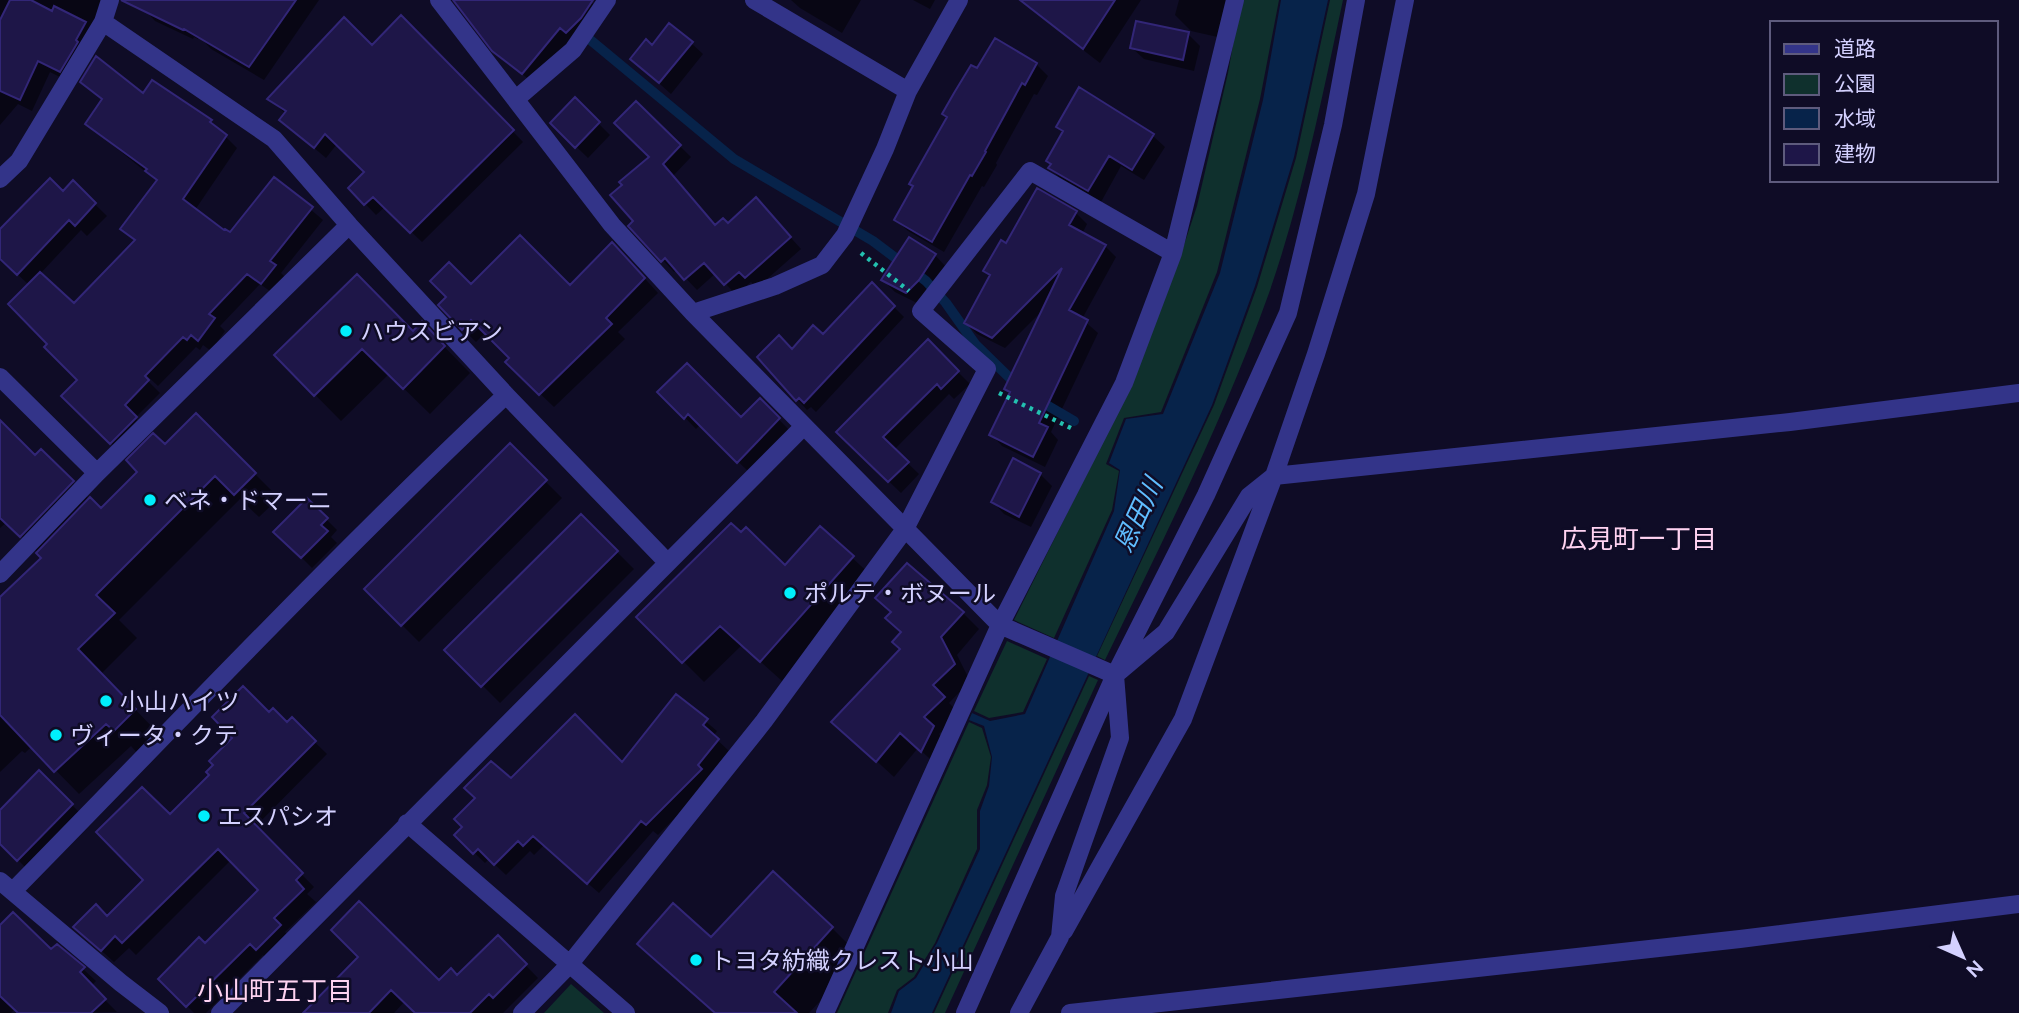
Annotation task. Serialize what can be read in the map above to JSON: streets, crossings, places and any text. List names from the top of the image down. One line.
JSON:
{"districts":["広見町一丁目","小山町五丁目"],"water":["恩田川"],"places":["ハウスビアン","ベネ・ドマーニ","ポルテ・ボヌール","小山ハイツ","ヴィータ・クテ","エスパシオ","トヨタ紡織クレスト小山"],"legend":["道路","公園","水域","建物"],"north":"bottom right"}
